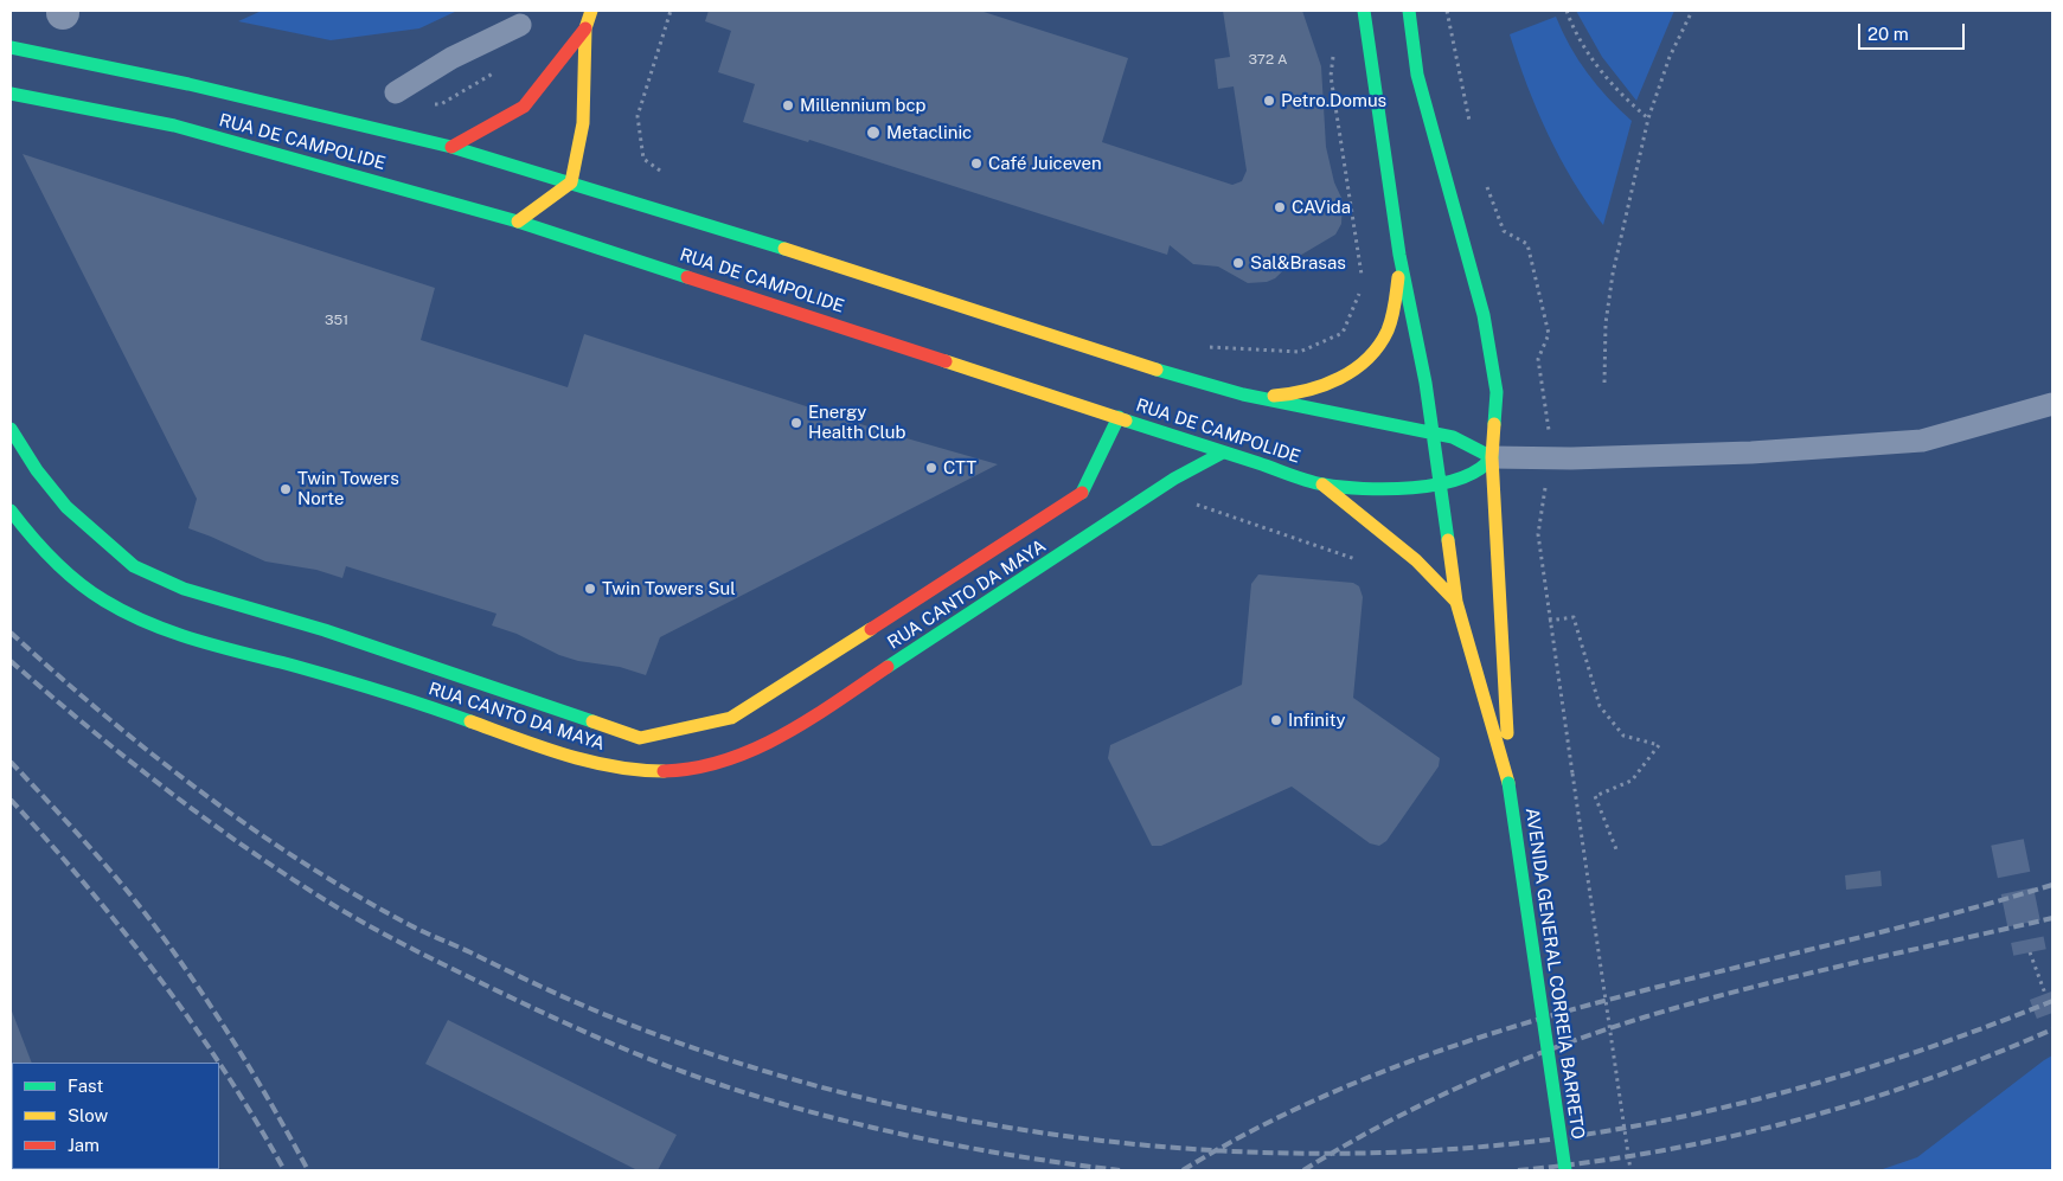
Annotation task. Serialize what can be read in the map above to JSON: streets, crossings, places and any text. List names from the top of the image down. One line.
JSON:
{"streets":{"main road":["RUA DE CAMPOLIDE","RUA CANTO DA MAYA","AVENIDA GENERAL CORREIA BARRETO"]},"crossings":[["RUA DE CAMPOLIDE","RUA CANTO DA MAYA"],["RUA DE CAMPOLIDE","AVENIDA GENERAL CORREIA BARRETO"]],"places":["Petro.Domus","Millennium bcp","Metaclinic","Café Juiceven","CAVida","Sal&Brasas","Energy Health Club","CTT","Twin Towers Norte","Twin Towers Sul","Infinity"],"house_numbers":["372 A","351"],"legend":["Fast","Slow","Jam"],"scale_bar":"20 m"}
